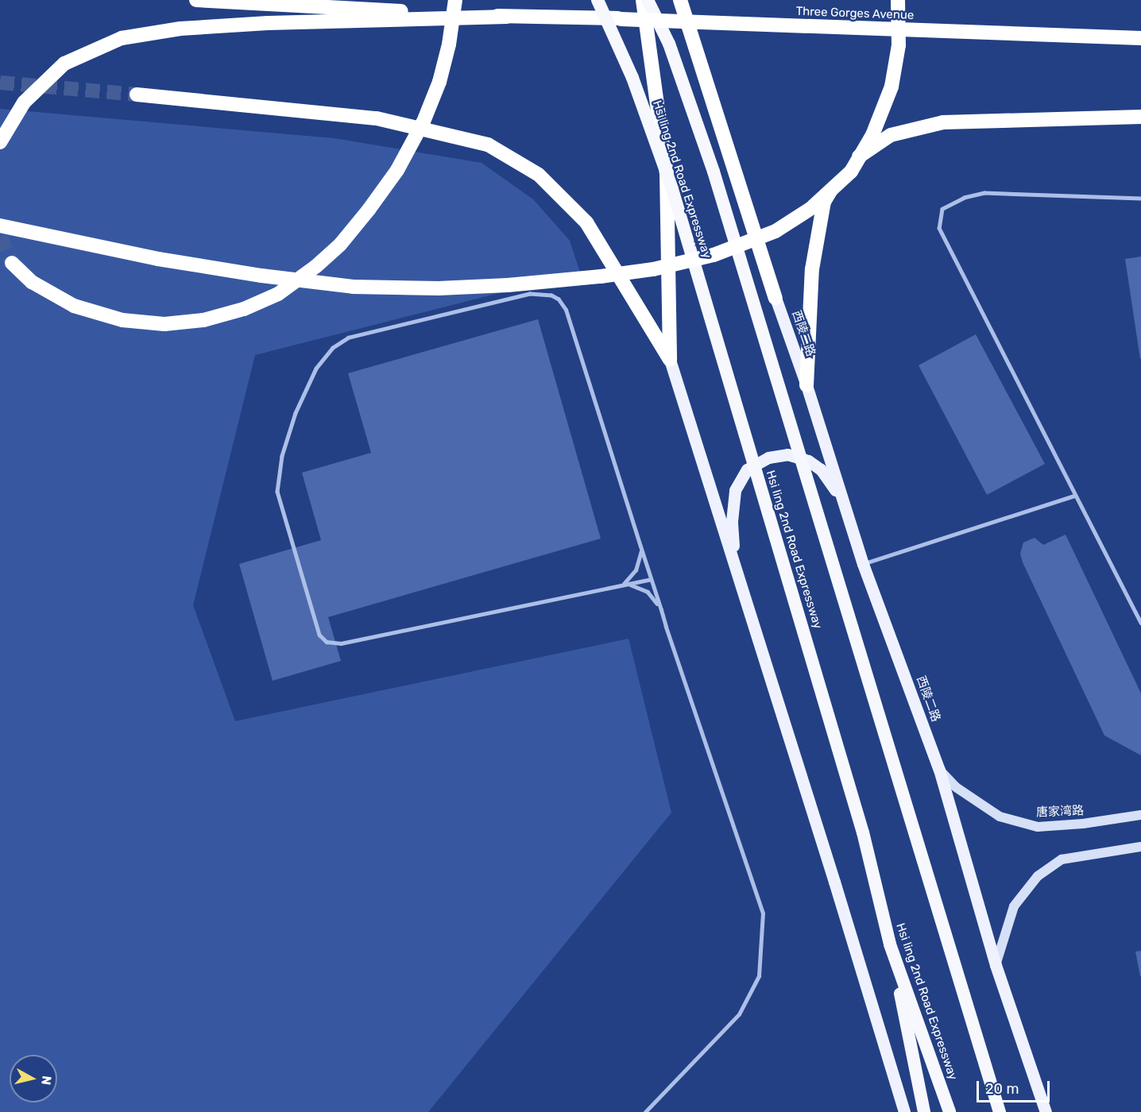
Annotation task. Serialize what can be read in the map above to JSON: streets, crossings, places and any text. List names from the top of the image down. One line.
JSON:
{"streets":{"highway":["Three Gorges Avenue","Hsi ling 2nd Road Expressway"],"main road":["西陵二路","唐家湾路"]},"crossings":[["西陵二路","唐家湾路"]],"scale_bar":"20 m","north":"right"}
